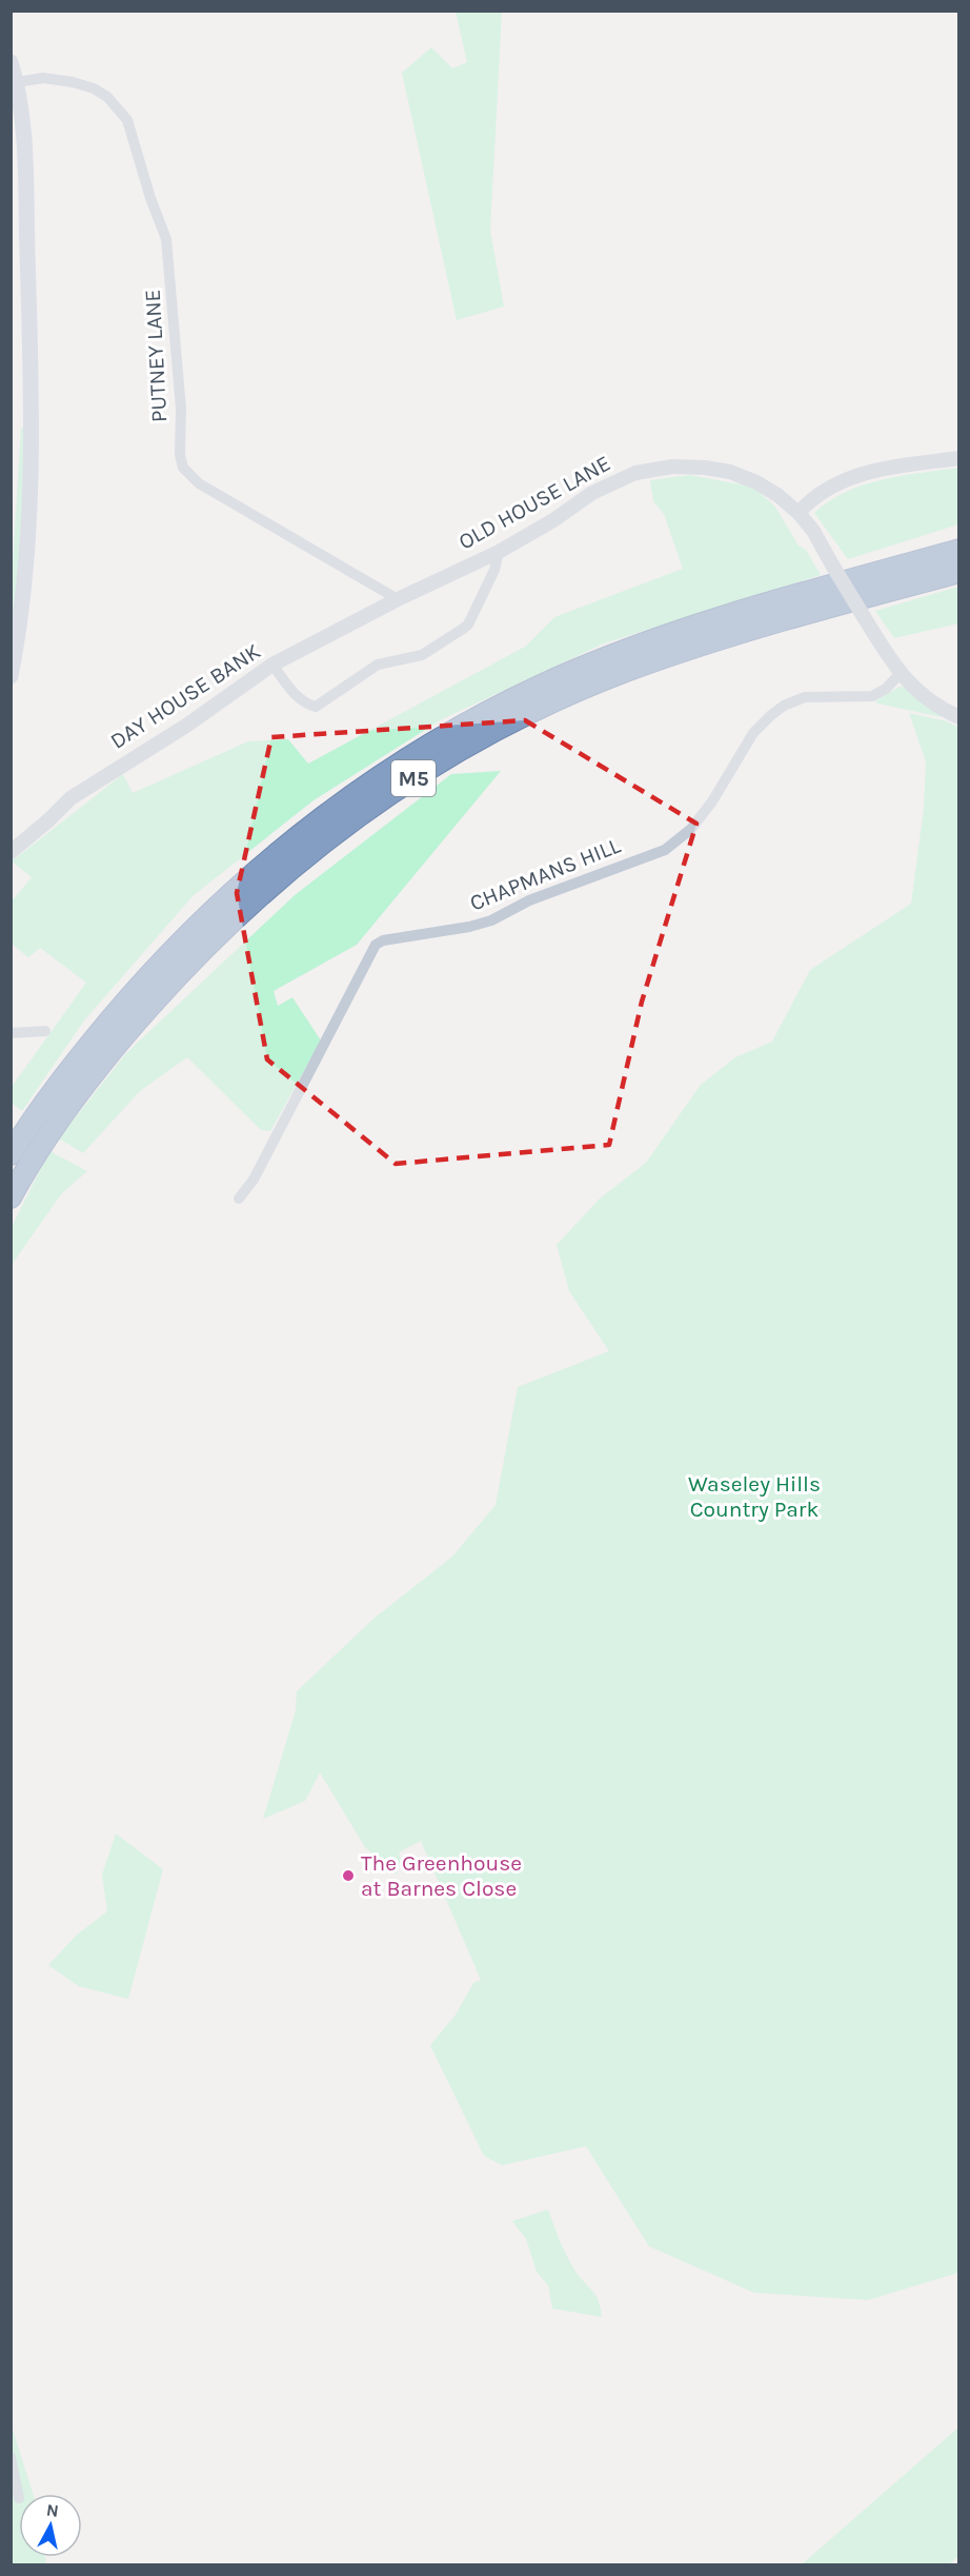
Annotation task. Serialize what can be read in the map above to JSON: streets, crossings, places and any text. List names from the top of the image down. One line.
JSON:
{"streets":{"highway":["M5"],"street":["PUTNEY LANE","OLD HOUSE LANE","DAY HOUSE BANK","CHAPMANS HILL"]},"crossings":[["PUTNEY LANE","OLD HOUSE LANE"],["PUTNEY LANE","DAY HOUSE BANK"],["OLD HOUSE LANE","DAY HOUSE BANK"],["OLD HOUSE LANE","CHAPMANS HILL"]],"parks":["Waseley Hills Country Park"],"places":["The Greenhouse at Barnes Close"],"north":"top"}
